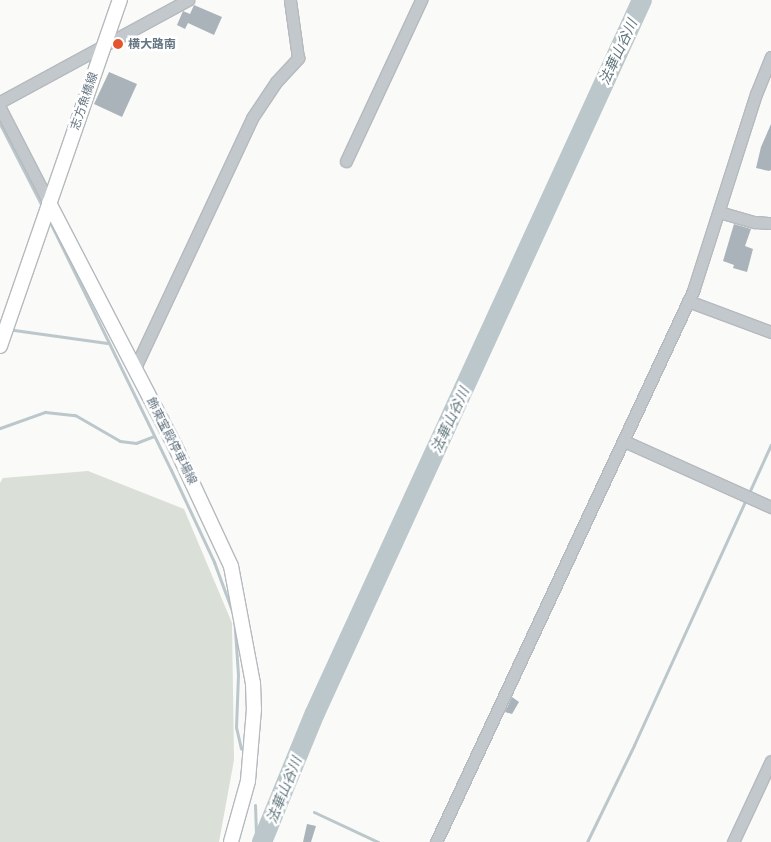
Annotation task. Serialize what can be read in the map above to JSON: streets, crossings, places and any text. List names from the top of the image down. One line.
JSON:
{"streets":{"main road":["志方魚橋線","飾東宝殿停車場線"]},"crossings":[["志方魚橋線","飾東宝殿停車場線"]],"water":["法華山谷川"],"places":["横大路南"]}
